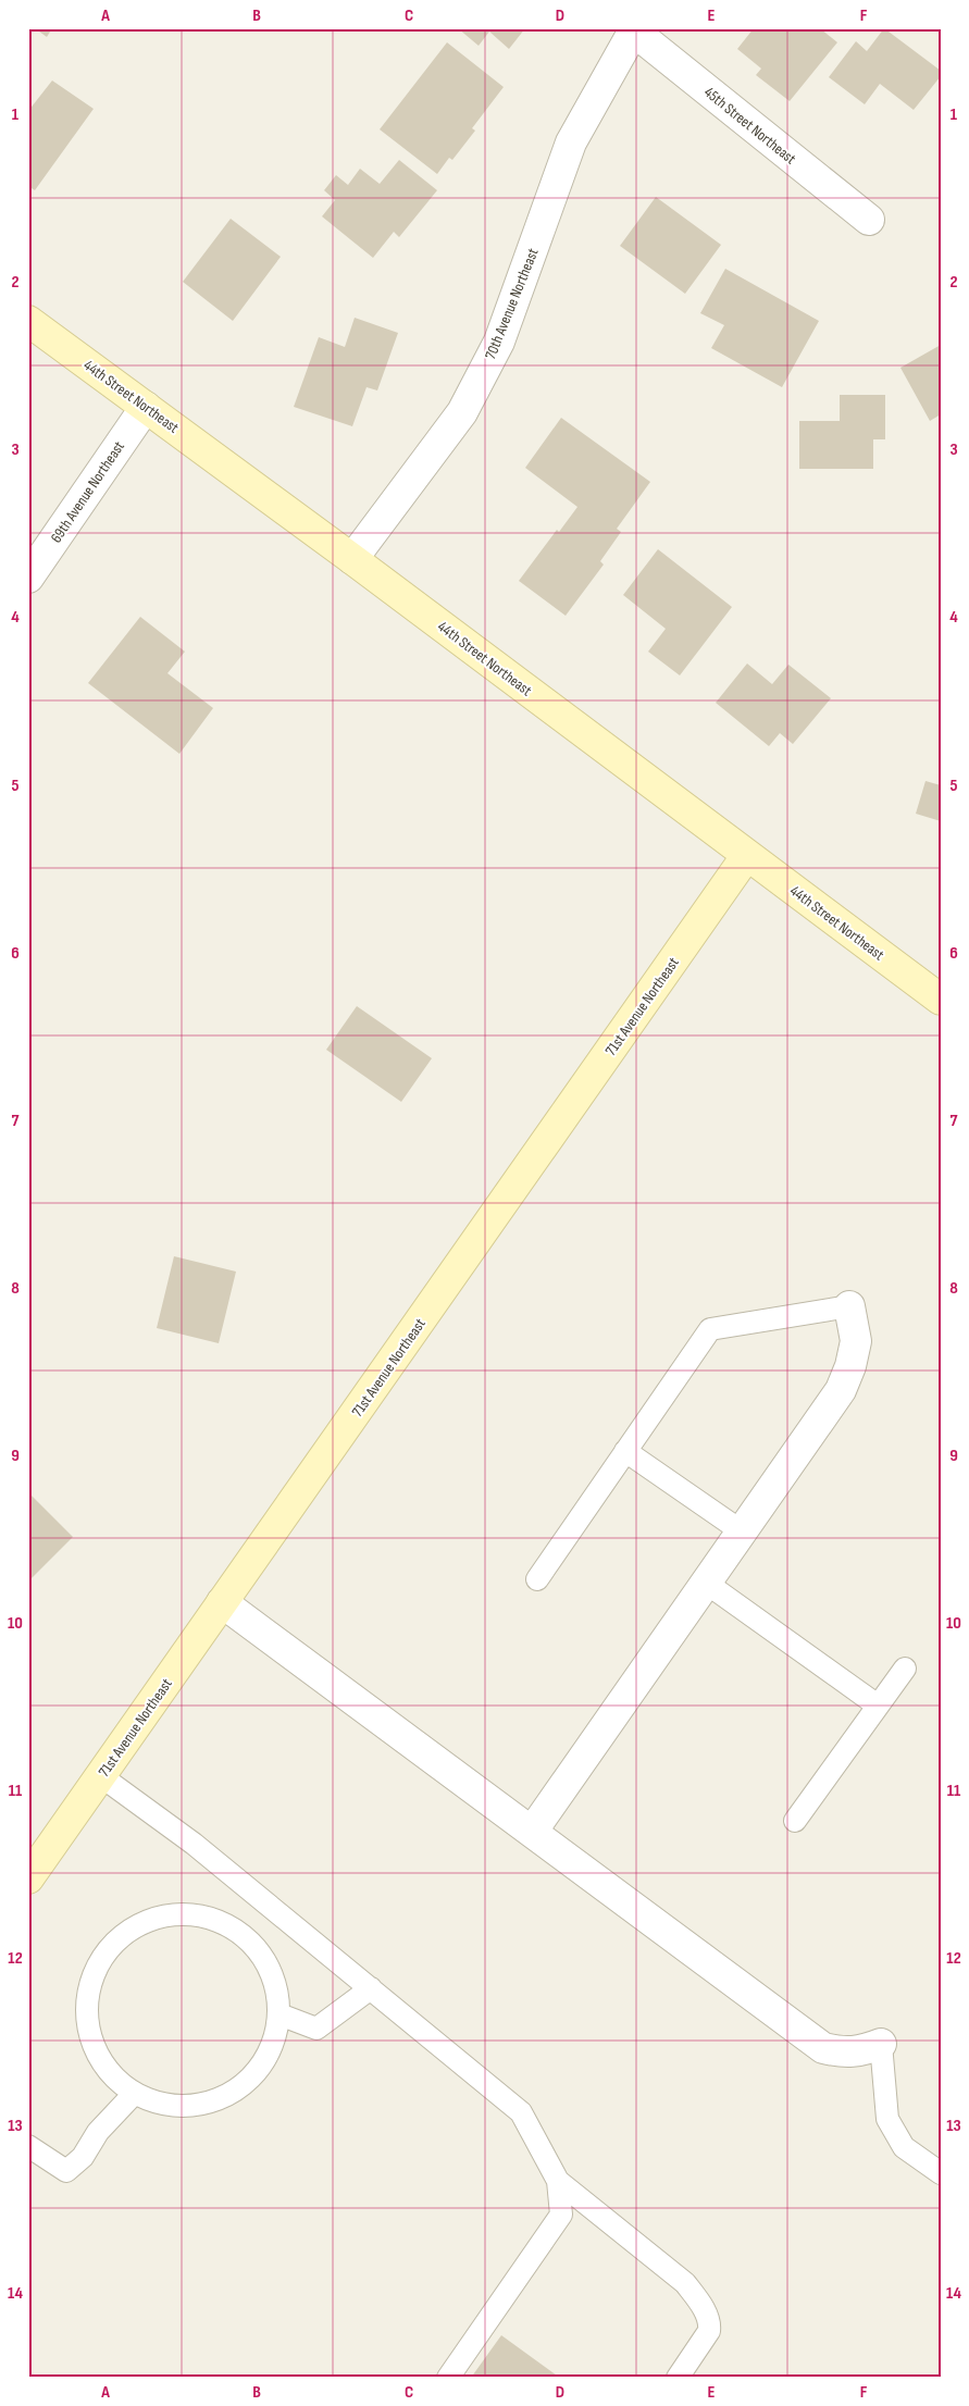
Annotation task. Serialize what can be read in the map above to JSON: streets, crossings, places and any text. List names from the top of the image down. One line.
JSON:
{"streets":{"street":["45th Street Northeast","70th Avenue Northeast","44th Street Northeast","69th Avenue Northeast","71st Avenue Northeast"]},"crossings":[["45th Street Northeast","70th Avenue Northeast"],["70th Avenue Northeast","44th Street Northeast"],["44th Street Northeast","69th Avenue Northeast"],["44th Street Northeast","71st Avenue Northeast"]],"grid":{"columns":["A","B","C","D","E","F"],"rows":["1","2","3","4","5","6","7","8","9","10","11","12","13","14"]}}
